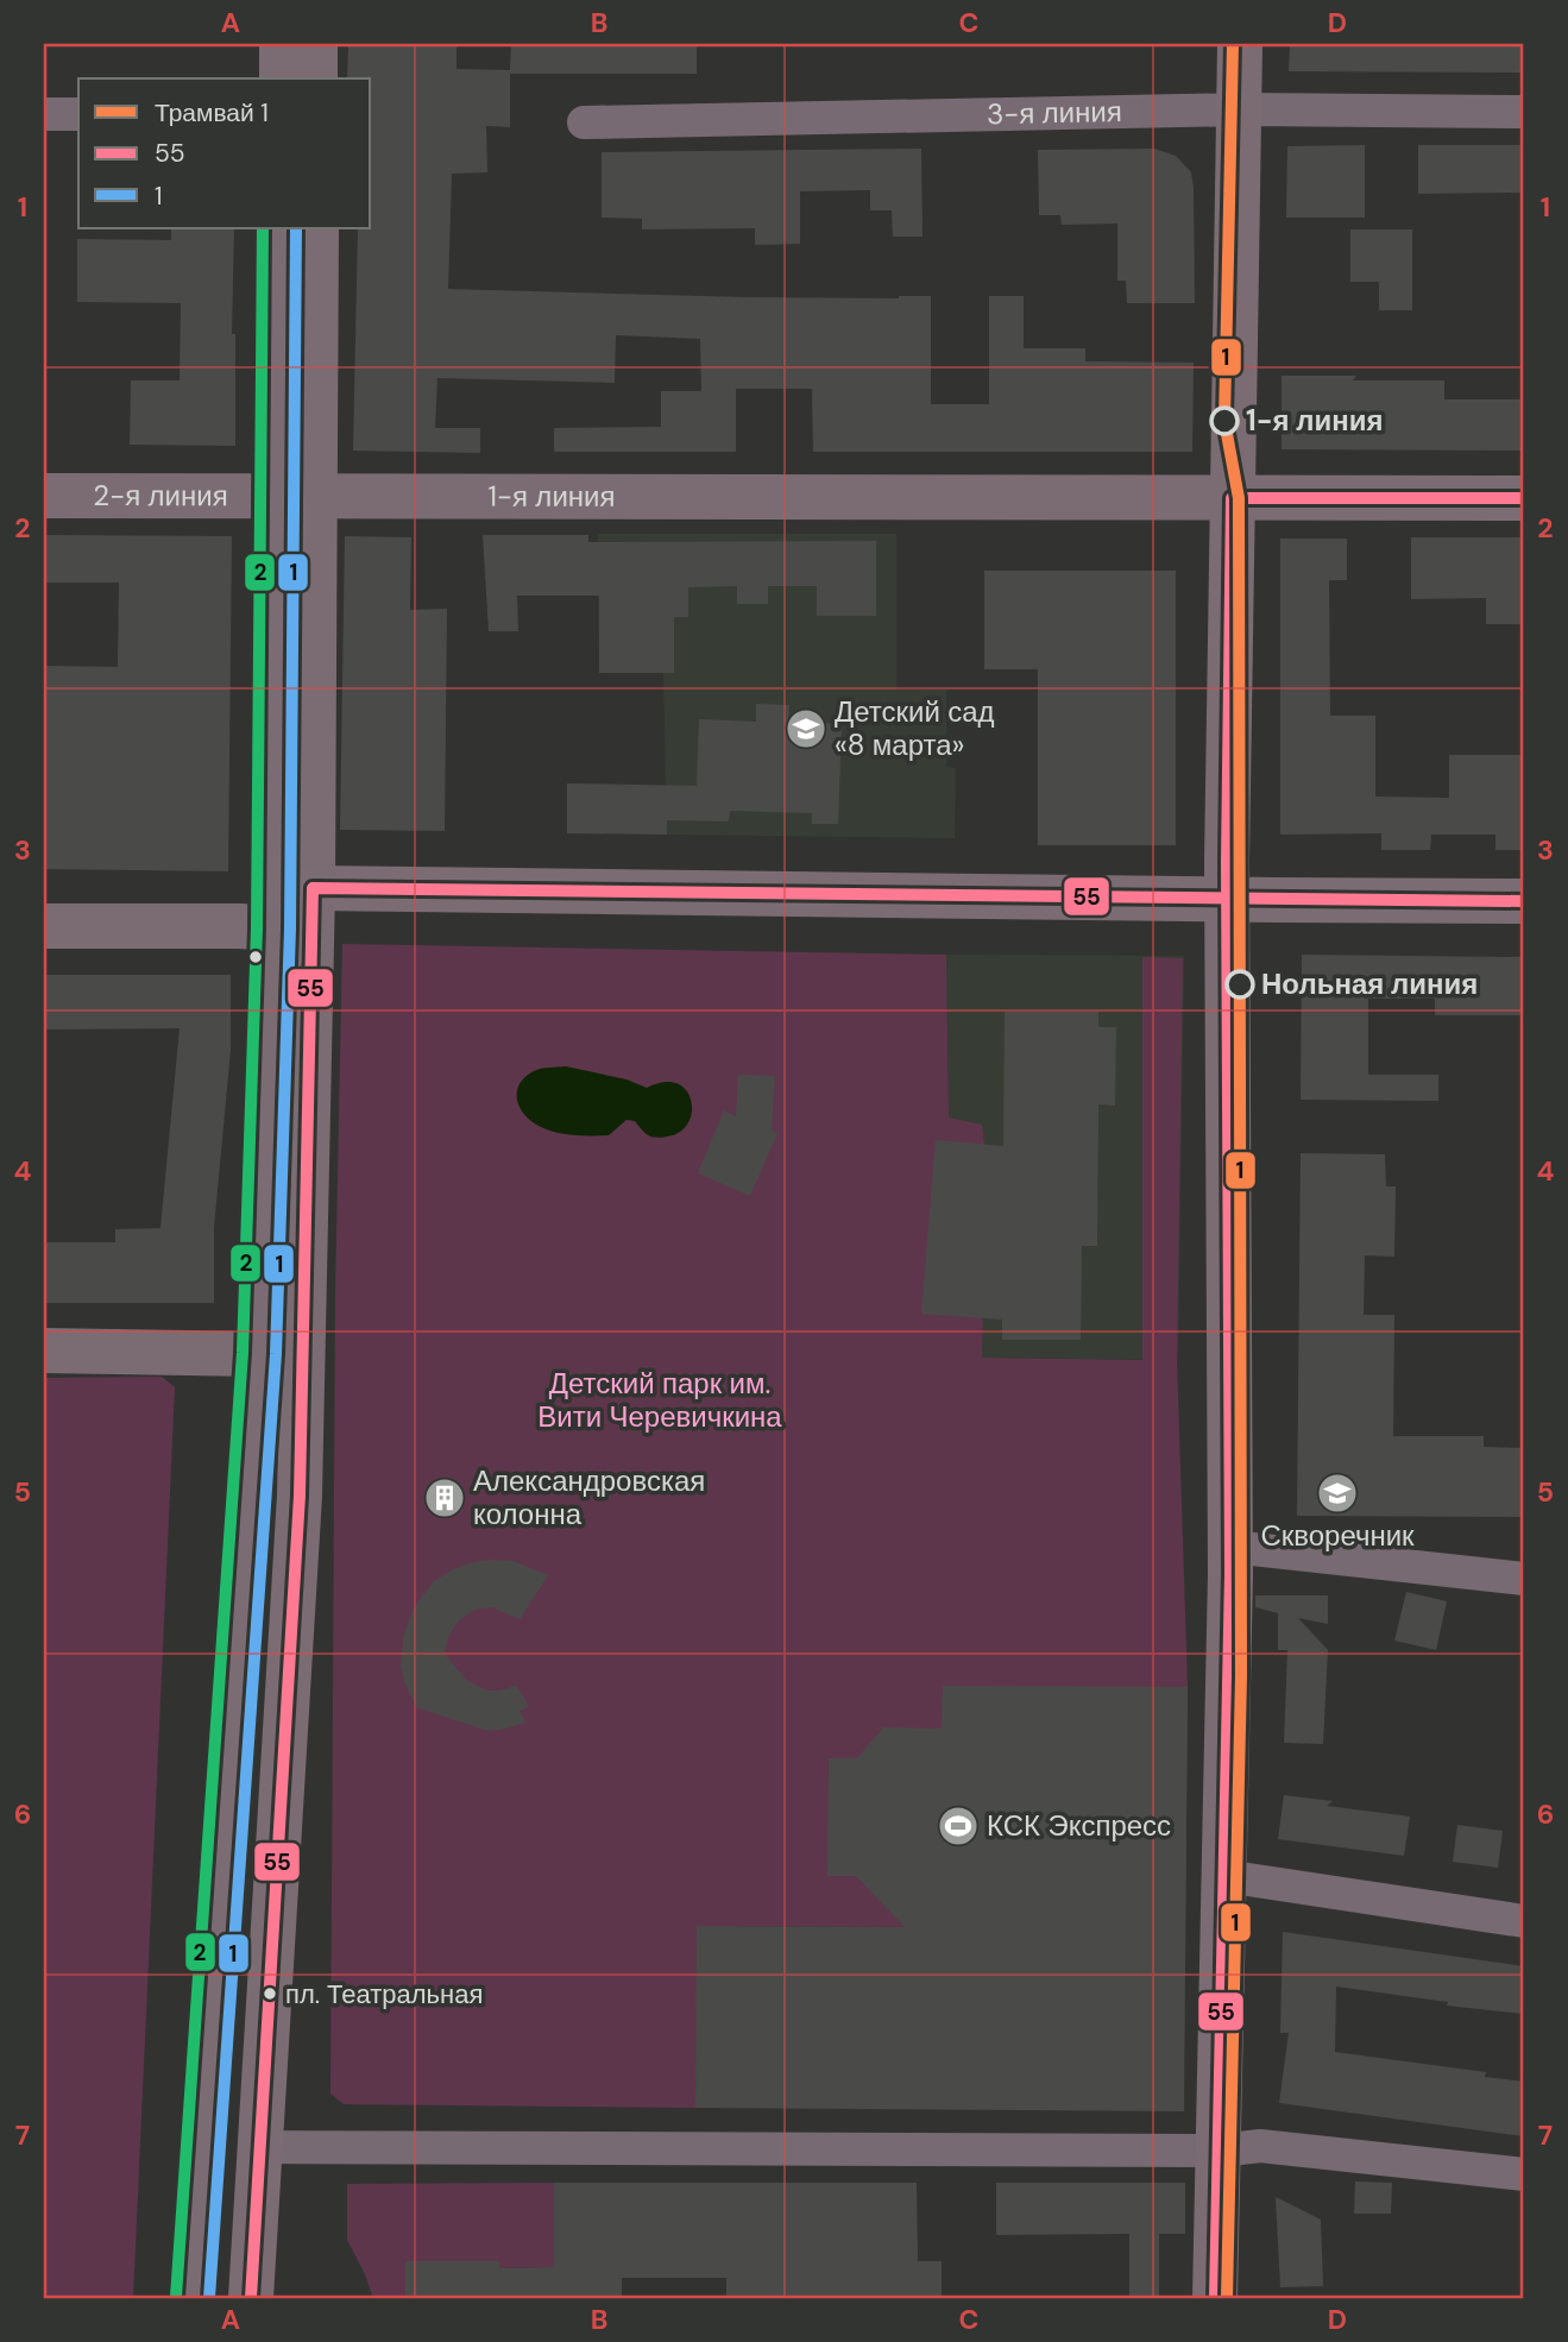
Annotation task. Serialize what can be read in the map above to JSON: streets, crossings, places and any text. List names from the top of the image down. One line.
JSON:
{"streets":{"main road":["2-я линия","1-я линия"],"street":["3-я линия"]},"crossings":[["2-я линия","1-я линия"]],"parks":["Детский парк им. Вити Черевичкина"],"places":{"other":["1-я линия","Нольная линия","пл. Театральная"],"school or university":["Детский сад «8 марта»","Скворечник"],"building":["Александровская колонна"],"sports":["КСК Экспресс"]},"lines":["tram line 1","transit line 1","transit line 2","transit line 55"],"legend":["Трамвай 1","55","1"],"grid":{"columns":["A","B","C","D"],"rows":["1","2","3","4","5","6","7"]}}
